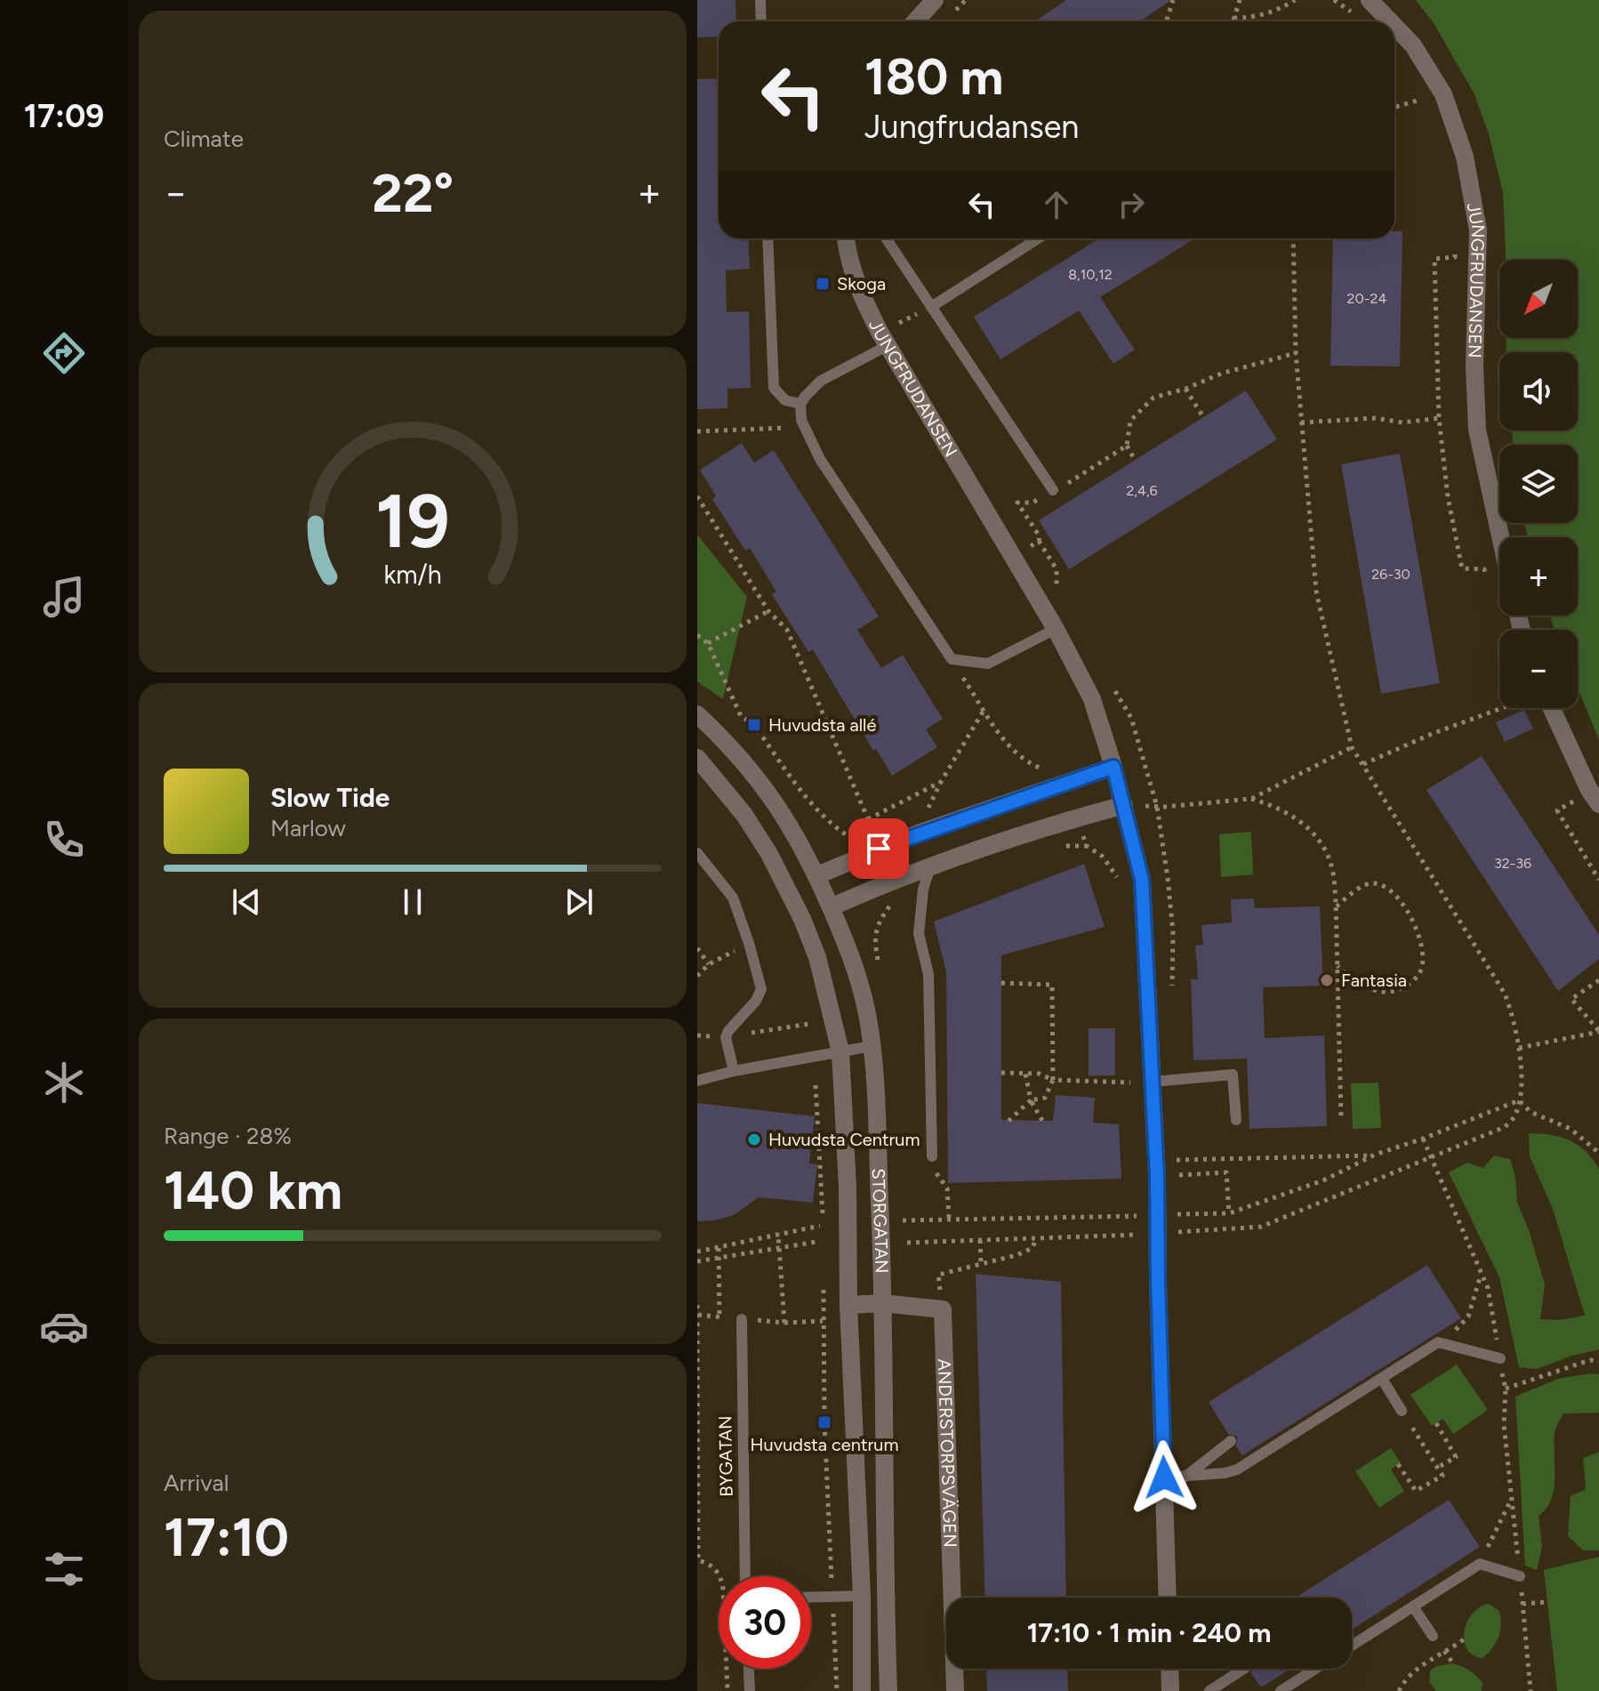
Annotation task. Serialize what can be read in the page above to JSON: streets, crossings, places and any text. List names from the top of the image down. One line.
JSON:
{"streets":{"street":["JUNGFRUDANSEN","STORGATAN","ANDERSTORPSVÄGEN"],"lane":["BYGATAN"]},"places":{"transit":["Skoga","Huvudsta allé","Huvudsta centrum"],"other":["Fantasia","Huvudsta Centrum"]},"house_numbers":["8,10,12","20-24","2,4,6","26-30","32-36"],"north":"bottom left","page":{"tabs":"17:09","tile":["Climate",["Range · 28%","140 km"],["Arrival","17:10"]],"turn":["180 m","Jungfrudansen"],"heat":["−","22°","+"],"map_buttons":["+","−"],"song":["Slow Tide","Marlow"],"limit":"30","trip":"17:10 · 1 min · 240 m","gauge":["19","km/h"]}}
